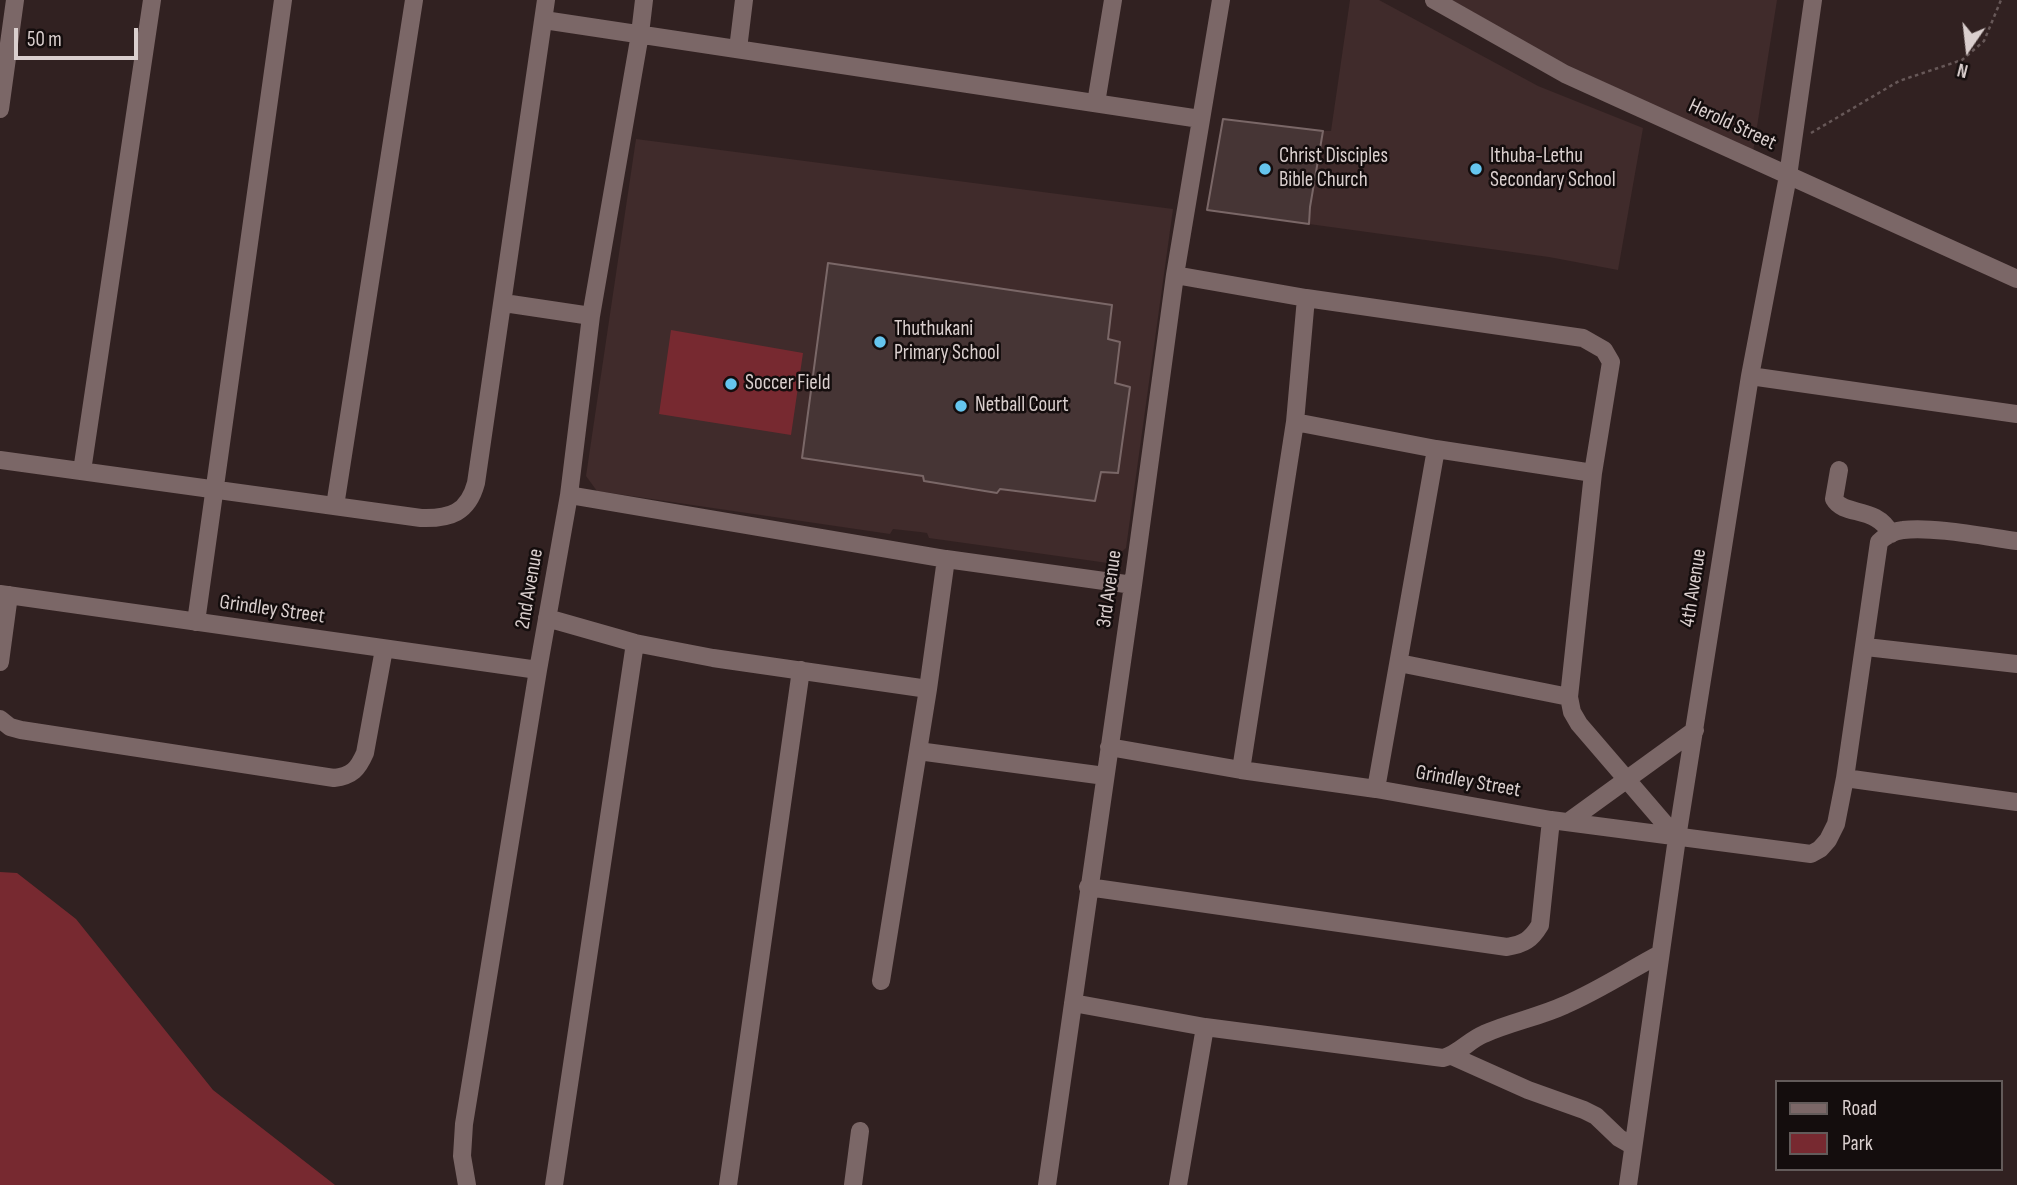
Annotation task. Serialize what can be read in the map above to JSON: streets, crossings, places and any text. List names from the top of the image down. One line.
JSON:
{"streets":{"street":["Herold Street","4th Avenue","2nd Avenue","3rd Avenue","Grindley Street"]},"crossings":[["Herold Street","4th Avenue"],["4th Avenue","Grindley Street"],["2nd Avenue","Grindley Street"],["3rd Avenue","Grindley Street"]],"places":["Christ Disciples Bible Church","Ithuba-Lethu Secondary School","Thuthukani Primary School","Soccer Field","Netball Court"],"legend":["Road","Park"],"scale_bar":"50 m","north":"bottom"}
